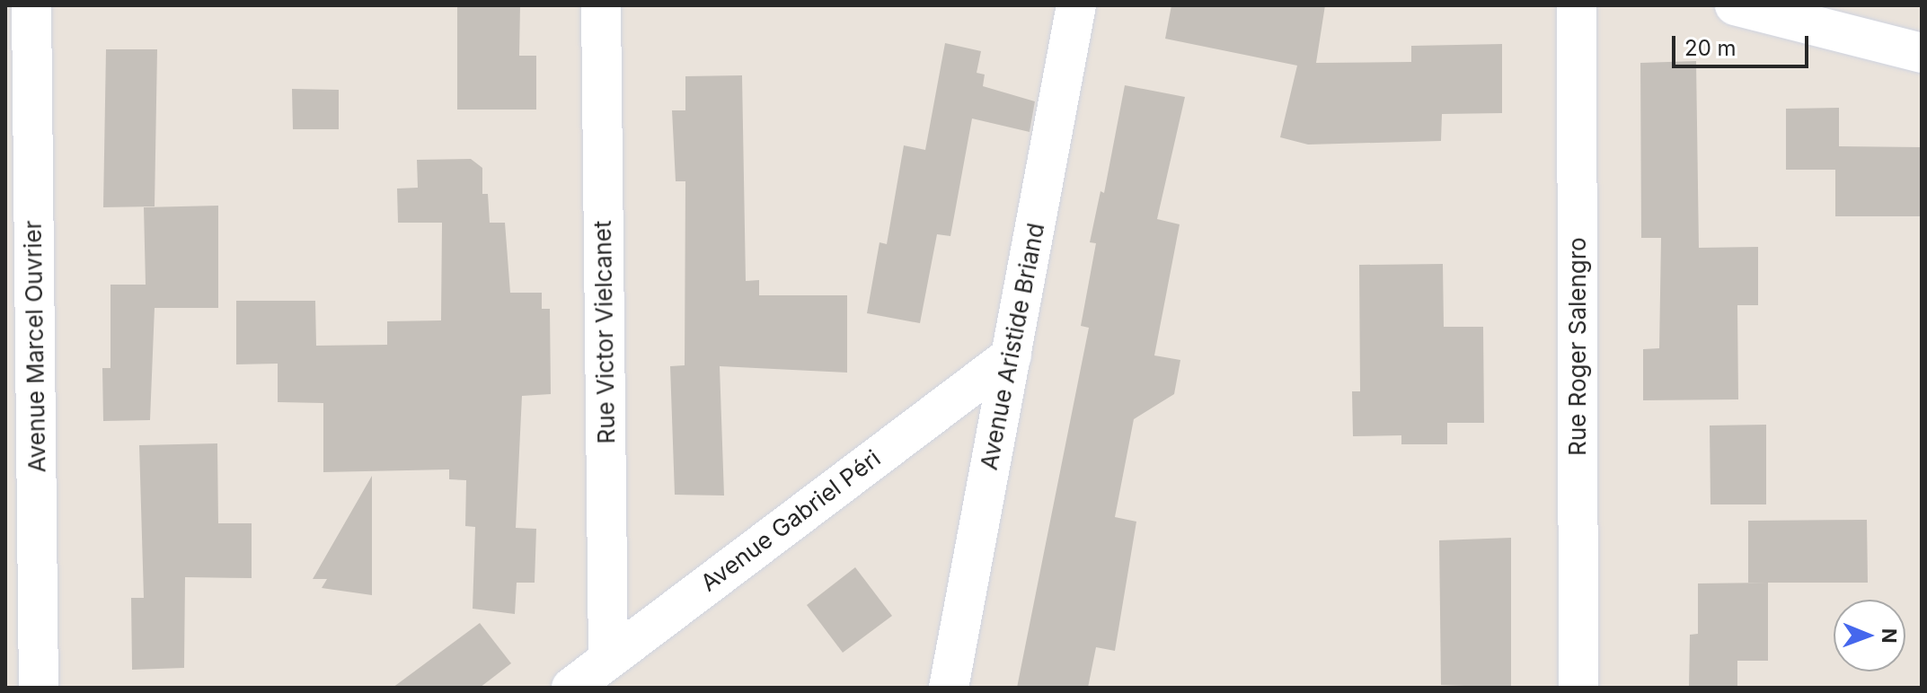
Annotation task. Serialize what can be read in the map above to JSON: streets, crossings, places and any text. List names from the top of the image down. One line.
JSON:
{"streets":{"street":["Rue Victor Vielcanet","Avenue Marcel Ouvrier","Avenue Aristide Briand","Rue Roger Salengro","Avenue Gabriel Péri"]},"crossings":[["Rue Victor Vielcanet","Avenue Gabriel Péri"],["Avenue Aristide Briand","Avenue Gabriel Péri"]],"scale_bar":"20 m","north":"right"}
